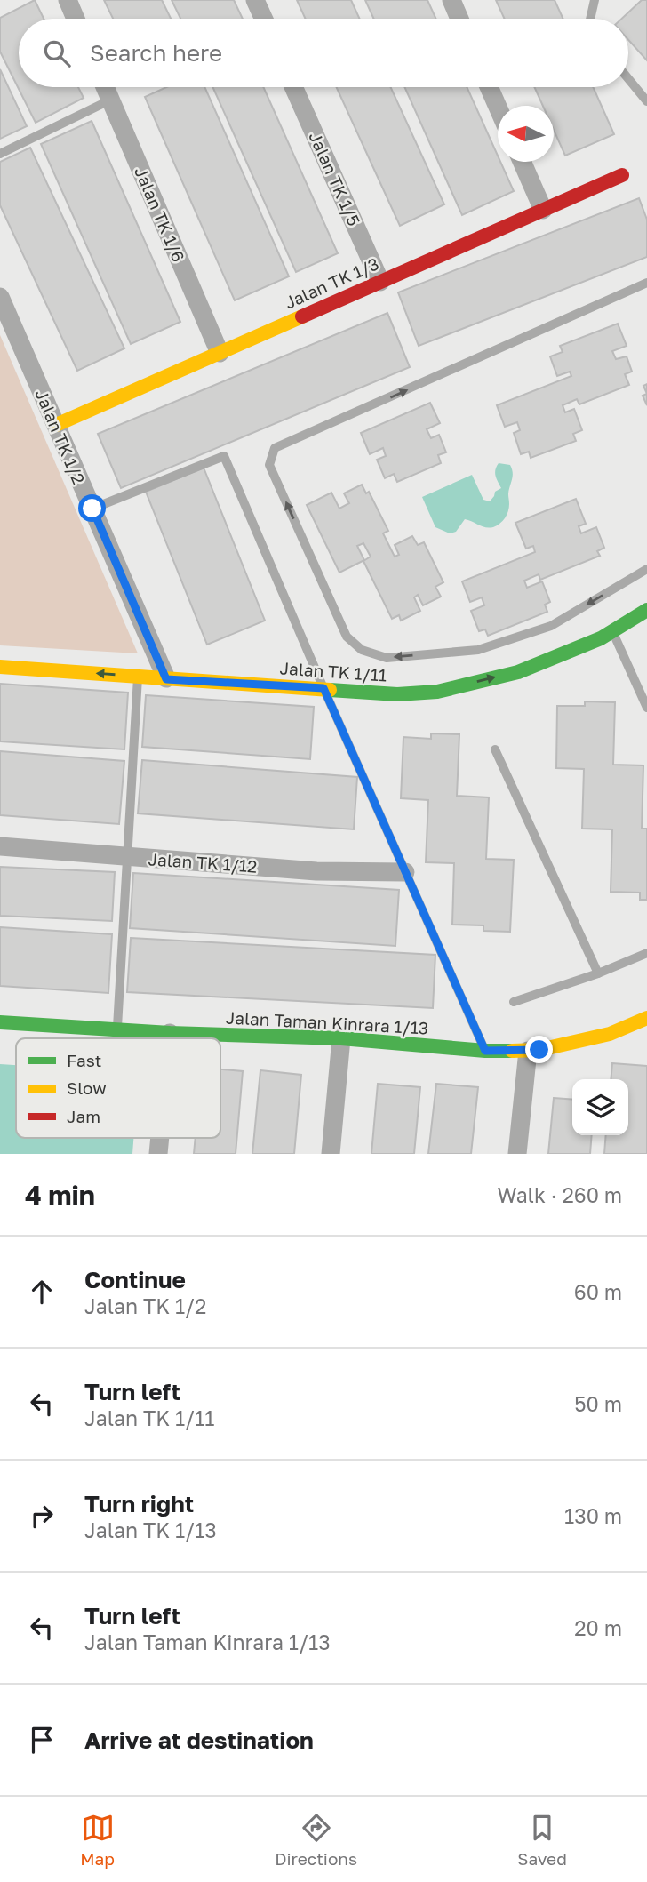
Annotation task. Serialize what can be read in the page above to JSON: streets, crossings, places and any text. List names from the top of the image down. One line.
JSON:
{"streets":{"street":["Jalan TK 1/5","Jalan TK 1/6","Jalan TK 1/3","Jalan TK 1/2","Jalan TK 1/11","Jalan TK 1/12","Jalan Taman Kinrara 1/13"]},"crossings":[["Jalan TK 1/5","Jalan TK 1/3"],["Jalan TK 1/6","Jalan TK 1/3"],["Jalan TK 1/3","Jalan TK 1/2"],["Jalan TK 1/2","Jalan TK 1/11"]],"legend":["Fast","Slow","Jam"],"north":"left","page":{"search":"Search here","heading":["4 min","Walk · 260 m"],"list":[["Continue","Jalan TK 1/2","60 m"],["Turn left","Jalan TK 1/11","50 m"],["Turn right","Jalan TK 1/13","130 m"],["Turn left","Jalan Taman Kinrara 1/13","20 m"],"Arrive at destination"],"nav":["Map","Directions","Saved"]}}
